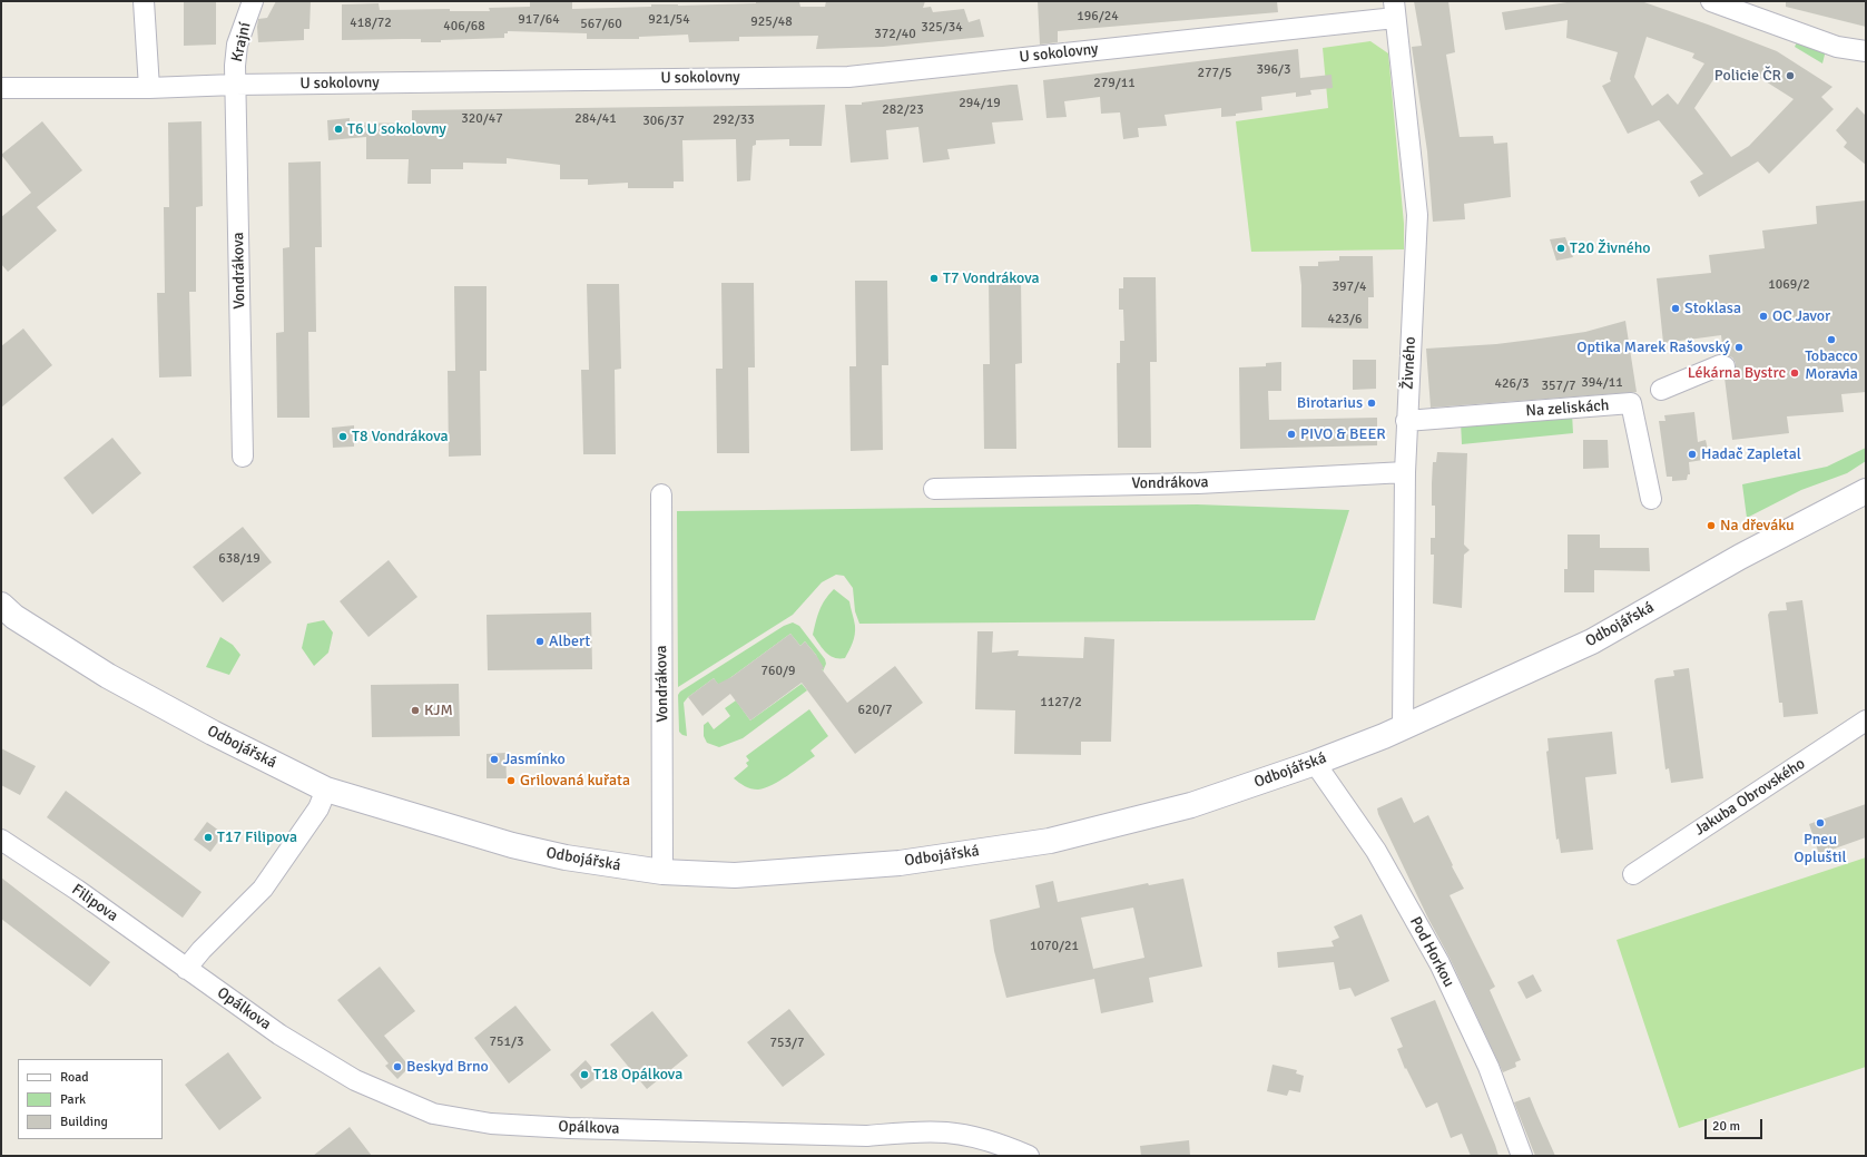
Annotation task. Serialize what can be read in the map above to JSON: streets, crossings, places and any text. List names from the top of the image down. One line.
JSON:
{"streets":{"street":["Krajní","U sokolovny","Vondrákova","Živného","Na zeliskách","Odbojářská","Jakuba Obrovského","Filipova","Pod Horkou","Opálkova"]},"crossings":[["Krajní","U sokolovny"],["Krajní","Vondrákova"],["U sokolovny","Vondrákova"],["U sokolovny","Živného"],["Vondrákova","Živného"],["Vondrákova","Odbojářská"],["Živného","Na zeliskách"],["Živného","Odbojářská"],["Odbojářská","Pod Horkou"],["Filipova","Opálkova"]],"places":["Policie ČR","T6 U sokolovny","T20 Živného","T7 Vondrákova","Stoklasa","OC Javor","Tobacco Moravia","Optika Marek Rašovský","Lékárna Bystrc","Birotarius","PIVO & BEER","T8 Vondrákova","Hadač Zapletal","Na dřeváku","Albert","KJM","Jasmínko","Grilovaná kuřata","Pneu Opluštil","T17 Filipova","Beskyd Brno","T18 Opálkova"],"house_numbers":["196/24","917/64","921/54","925/48","418/72","567/60","406/68","325/34","372/40","396/3","277/5","279/11","294/19","282/23","320/47","284/41","292/33","306/37","1069/2","397/4","423/6","394/11","426/3","357/7","638/19","760/9","1127/2","620/7","1070/21","751/3","753/7"],"legend":["Road","Park","Building"],"scale_bar":"20 m"}
